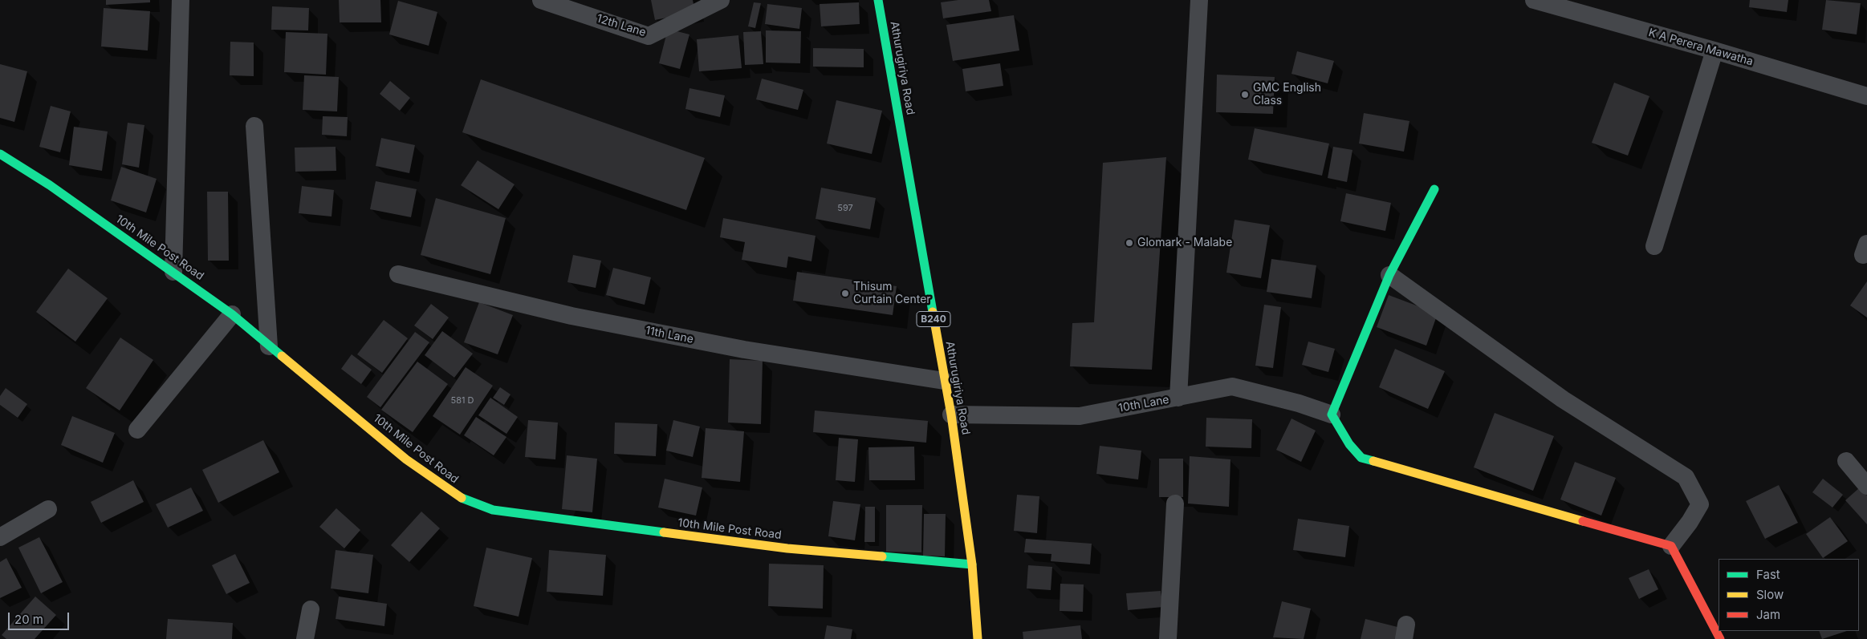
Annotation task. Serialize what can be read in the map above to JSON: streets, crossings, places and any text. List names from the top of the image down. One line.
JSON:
{"streets":{"street":["12th Lane","K A Perera Mawatha","Athurugiriya Road","10th Mile Post Road","B240","11th Lane","10th Lane"]},"crossings":[["Athurugiriya Road","10th Mile Post Road"],["Athurugiriya Road","11th Lane"],["Athurugiriya Road","10th Lane"]],"places":["GMC English Class","Glomark - Malabe","Thisum Curtain Center"],"house_numbers":["597","581 D"],"legend":["Fast","Slow","Jam"],"scale_bar":"20 m"}
